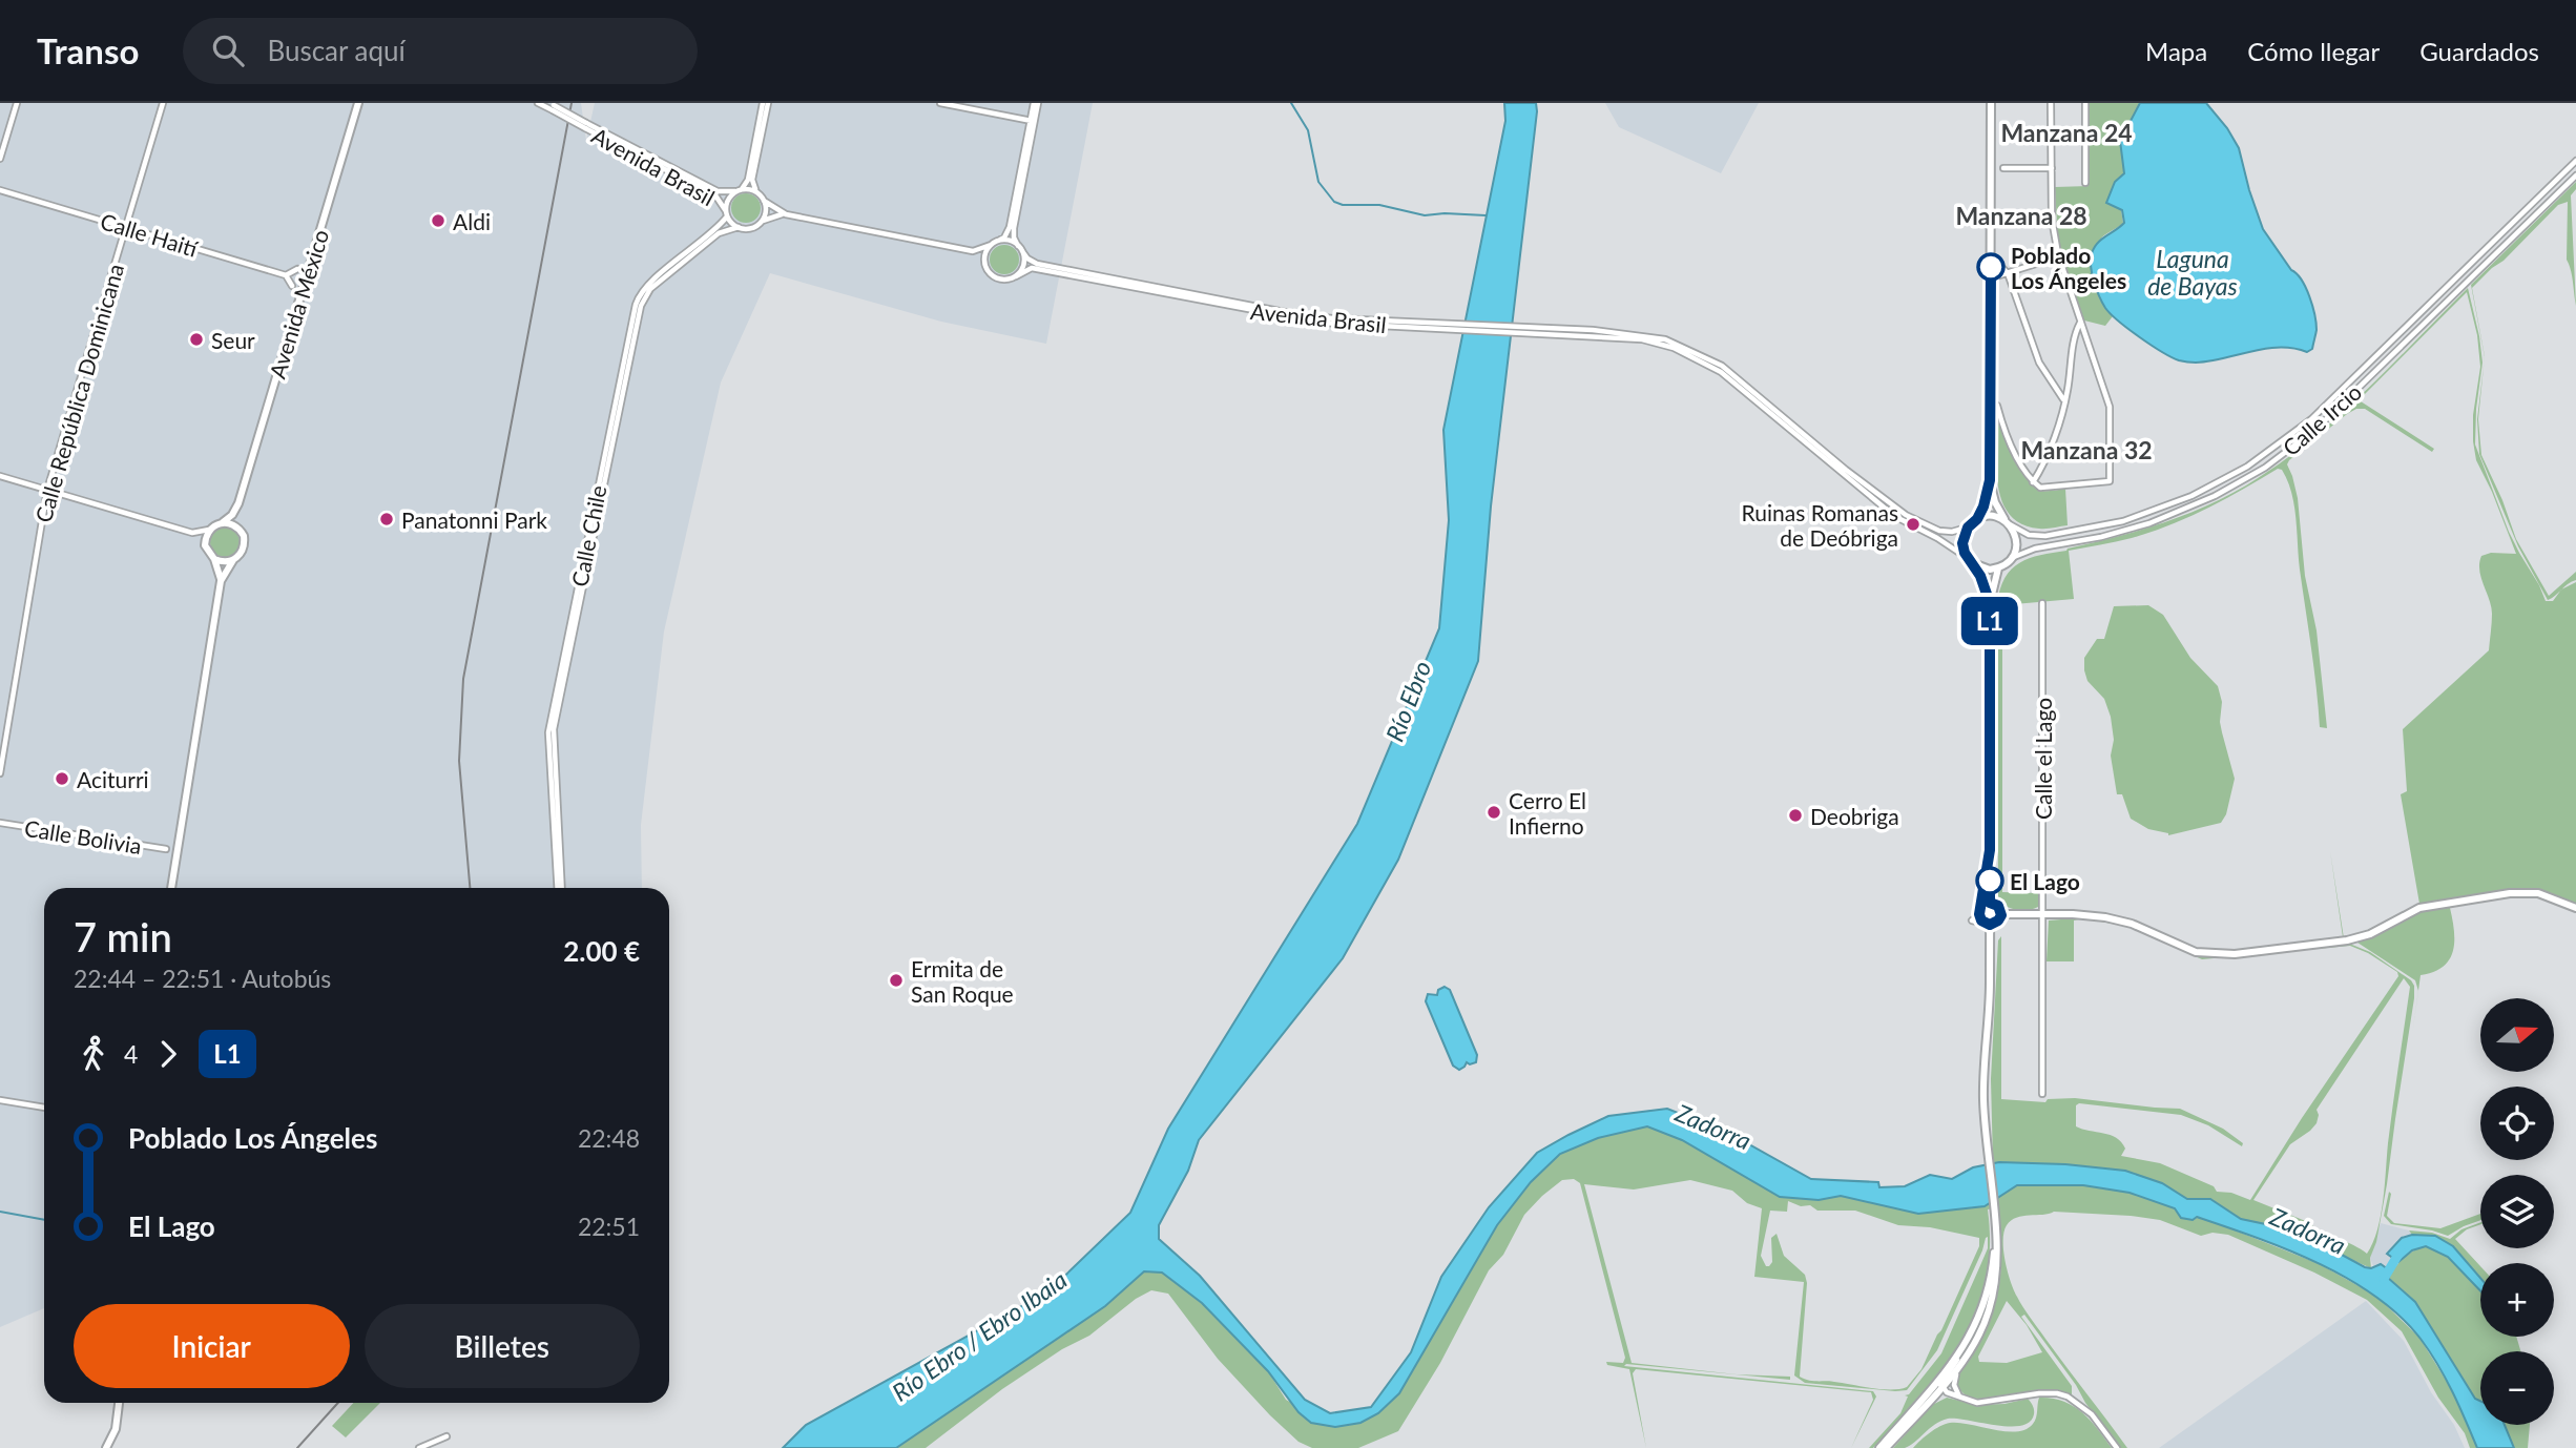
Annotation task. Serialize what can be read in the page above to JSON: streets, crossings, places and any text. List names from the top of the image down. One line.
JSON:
{"streets":{"main road":["Avenida México"],"street":["Avenida Brasil","Calle Haití","Calle República Dominicana","Calle Ircio","Calle Chile","Calle el Lago","Calle Bolivia"]},"crossings":[["Avenida Brasil","Calle Chile"],["Calle Haití","Calle República Dominicana"]],"districts":["Manzana 24","Manzana 28","Manzana 32"],"water":["Laguna de Bayas","Río Ebro","Zadorra","Río Ebro / Ebro Ibaia"],"places":["Aldi","Poblado Los Ángeles","Seur","Panatonni Park","Ruinas Romanas de Deóbriga","Aciturri","Cerro El Infierno","Deobriga","El Lago","Ermita de San Roque"],"lines":["bus line L1"],"north":"right","page":{"header":"Transo","search":"Buscar aquí","nav":["Mapa","Cómo llegar","Guardados"],"on_map":"L1","heading":["7 min","22:44 – 22:51 · Autobús","2.00 €"],"map_buttons":["+","−"],"legs":["4","L1"],"list":[{"name":"Poblado Los Ángeles","value":"22:48"},{"name":"El Lago","value":"22:51"}],"buttons":["Iniciar","Billetes"]}}
